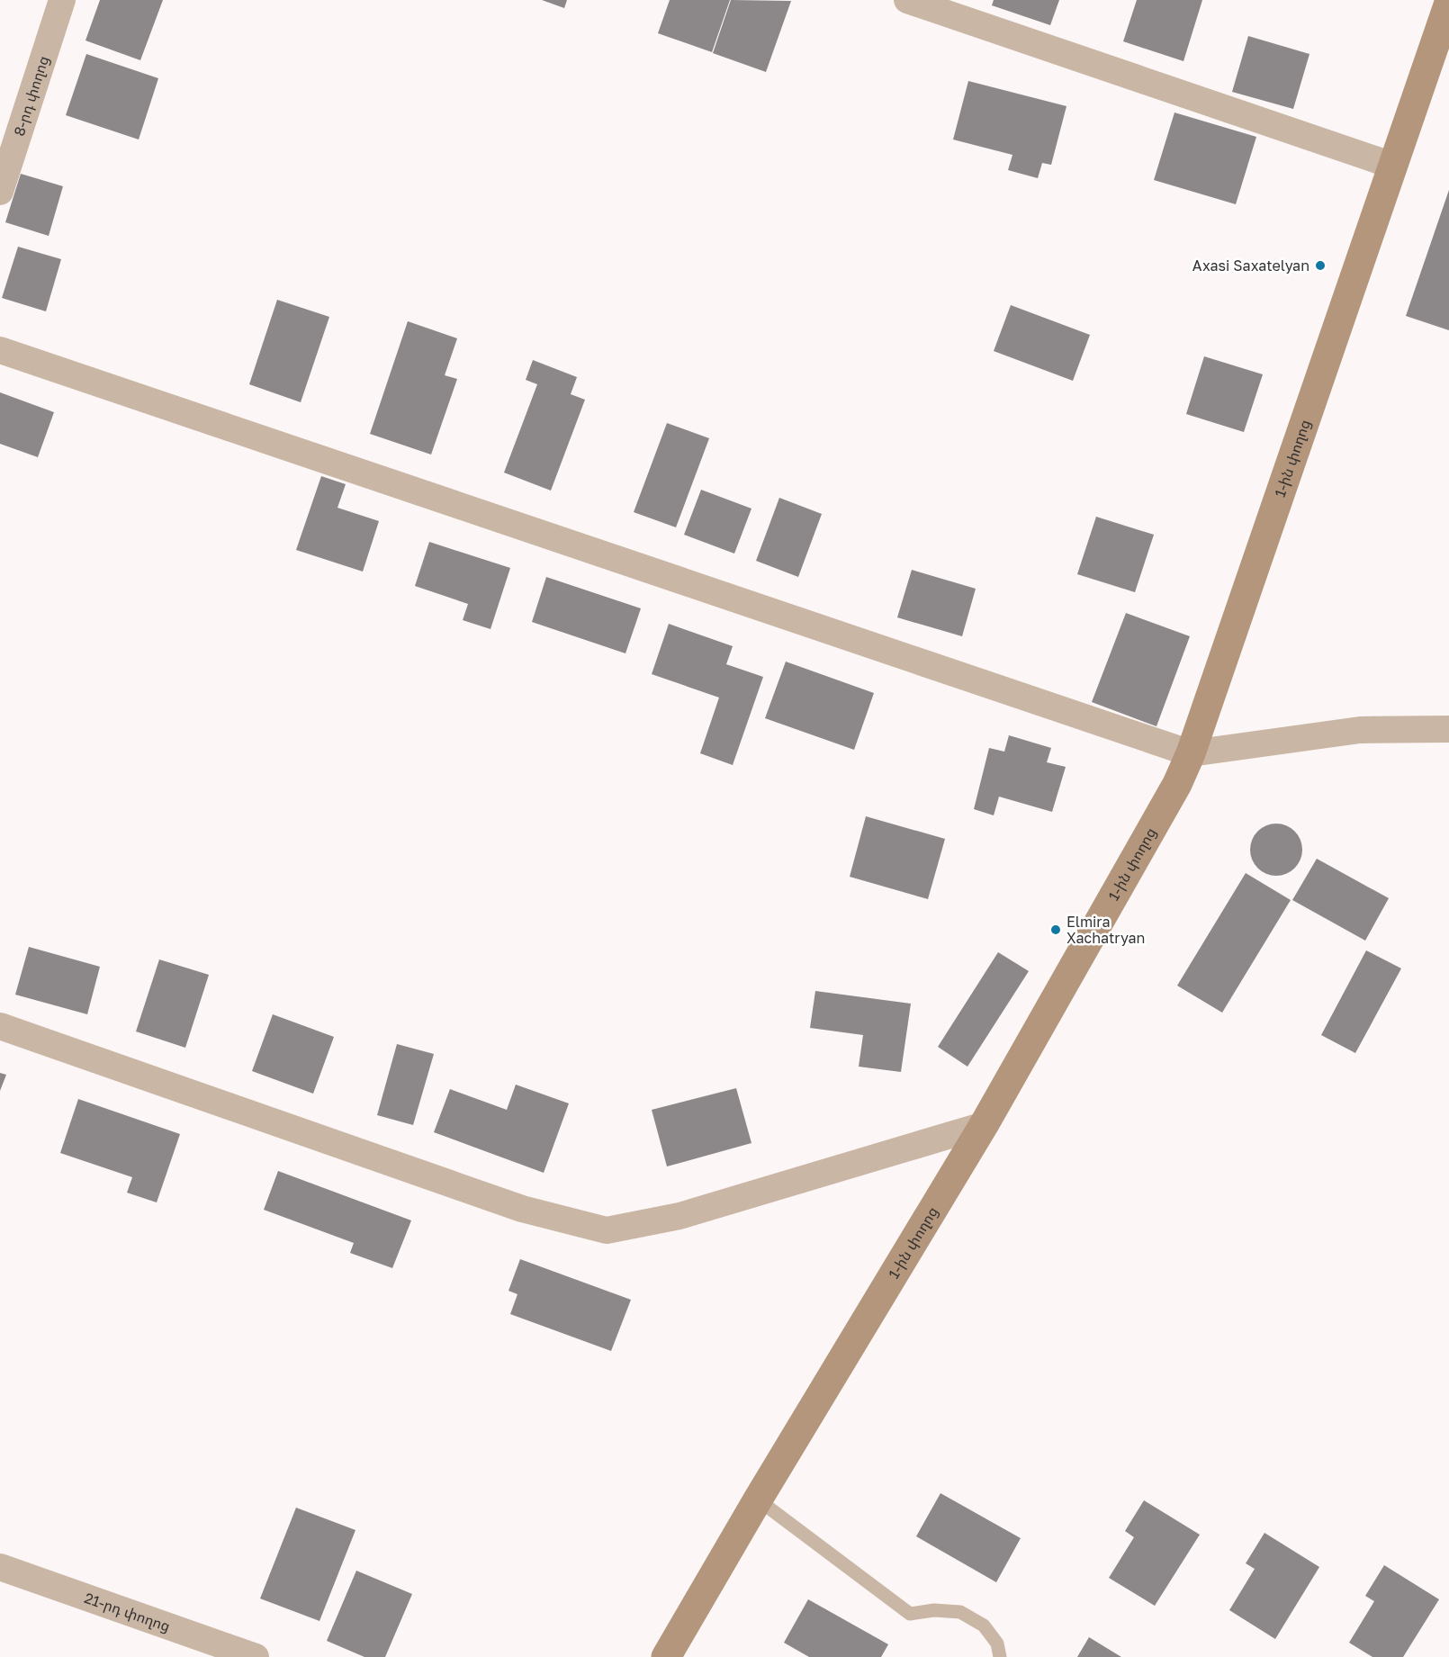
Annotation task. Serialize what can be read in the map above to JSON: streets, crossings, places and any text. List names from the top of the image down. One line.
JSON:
{"streets":{"main road":["1-ին փողոց"],"street":["8-րդ փողոց","21-րդ փողոց"]},"places":["Axasi Saxatelyan","Elmira Xachatryan"]}
